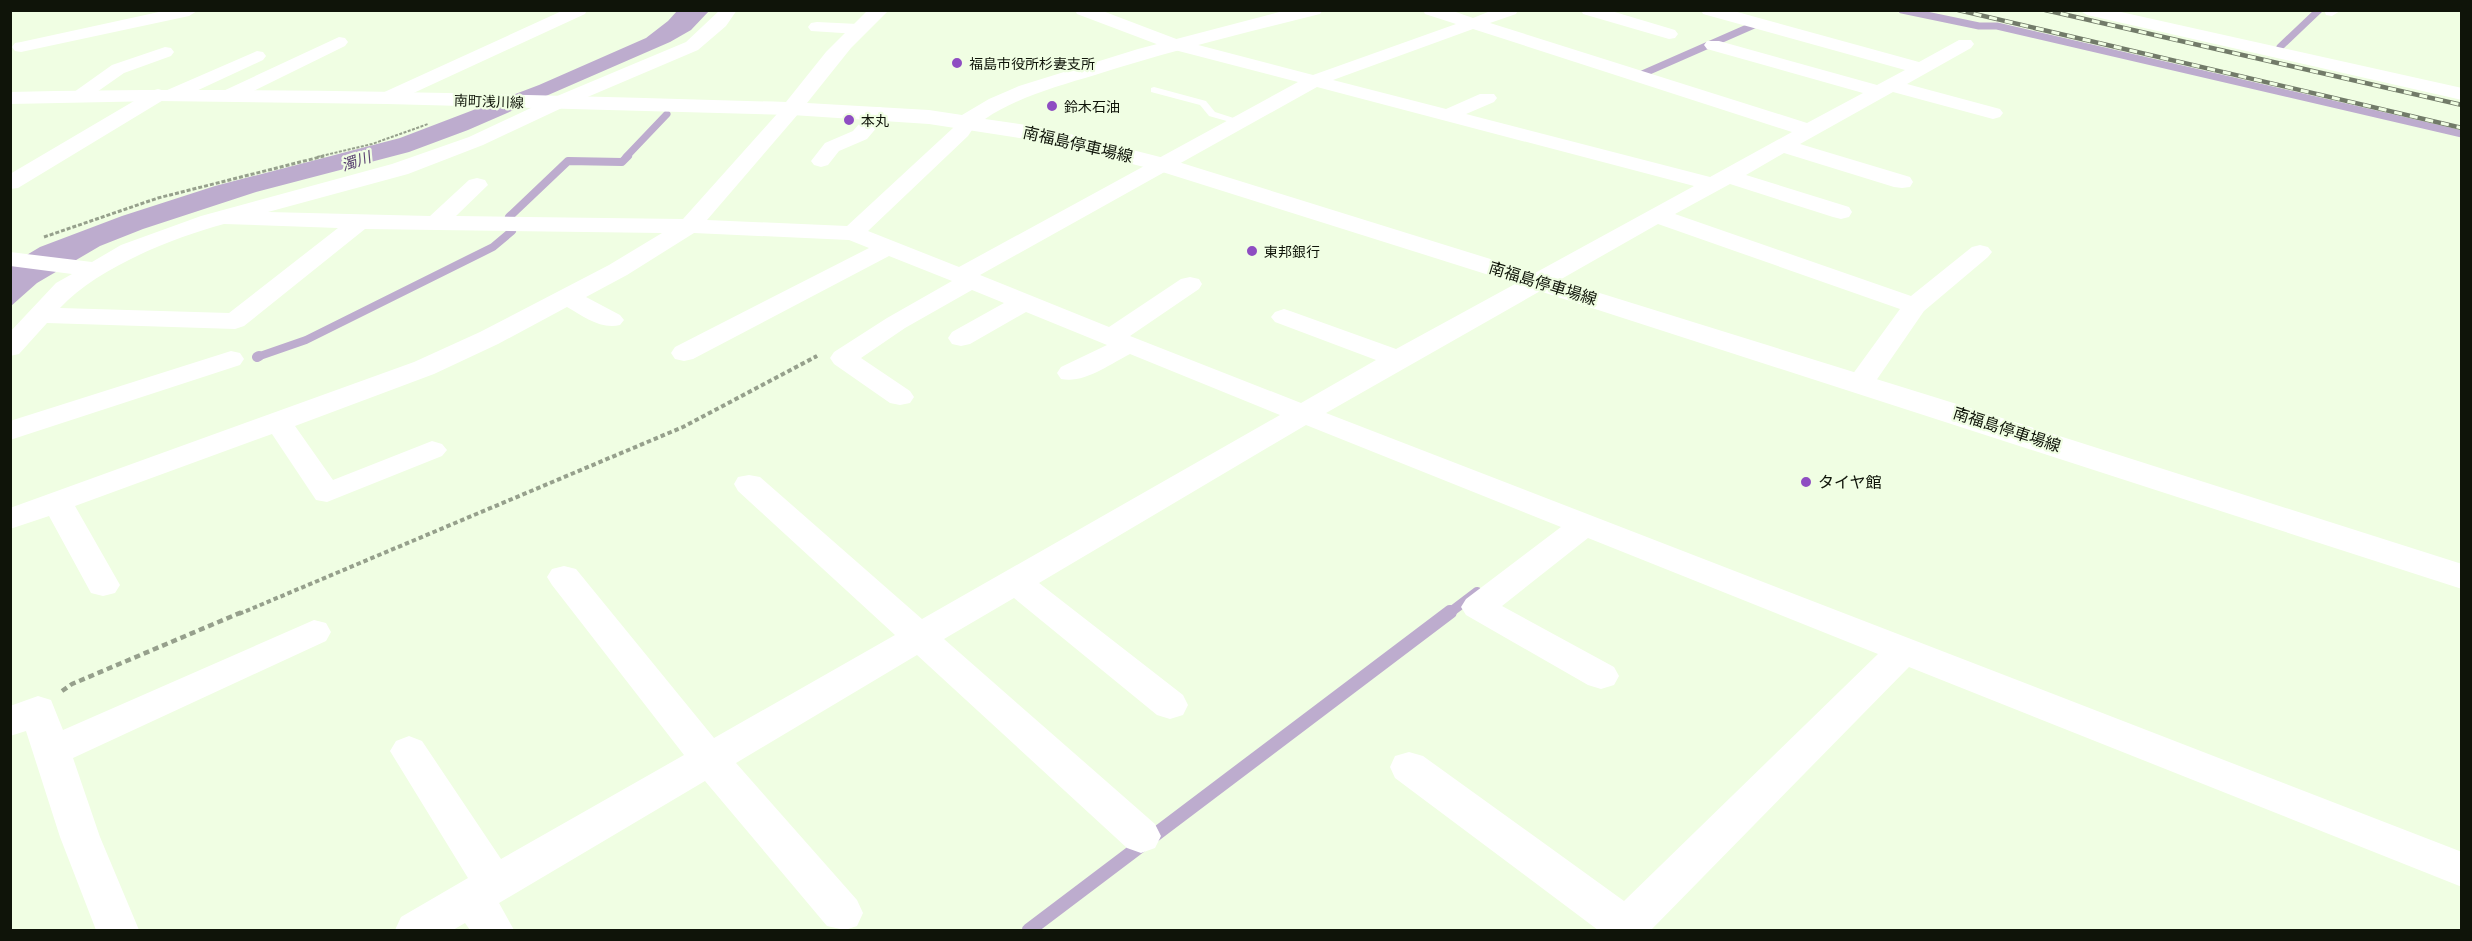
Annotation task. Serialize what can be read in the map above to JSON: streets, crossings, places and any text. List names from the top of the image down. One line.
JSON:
{"streets":{"main road":["南町浅川線","南福島停車場線"]},"crossings":[["南町浅川線","南福島停車場線"]],"water":["濁川"],"places":["福島市役所杉妻支所","鈴木石油","本丸","東邦銀行","タイヤ館"]}
